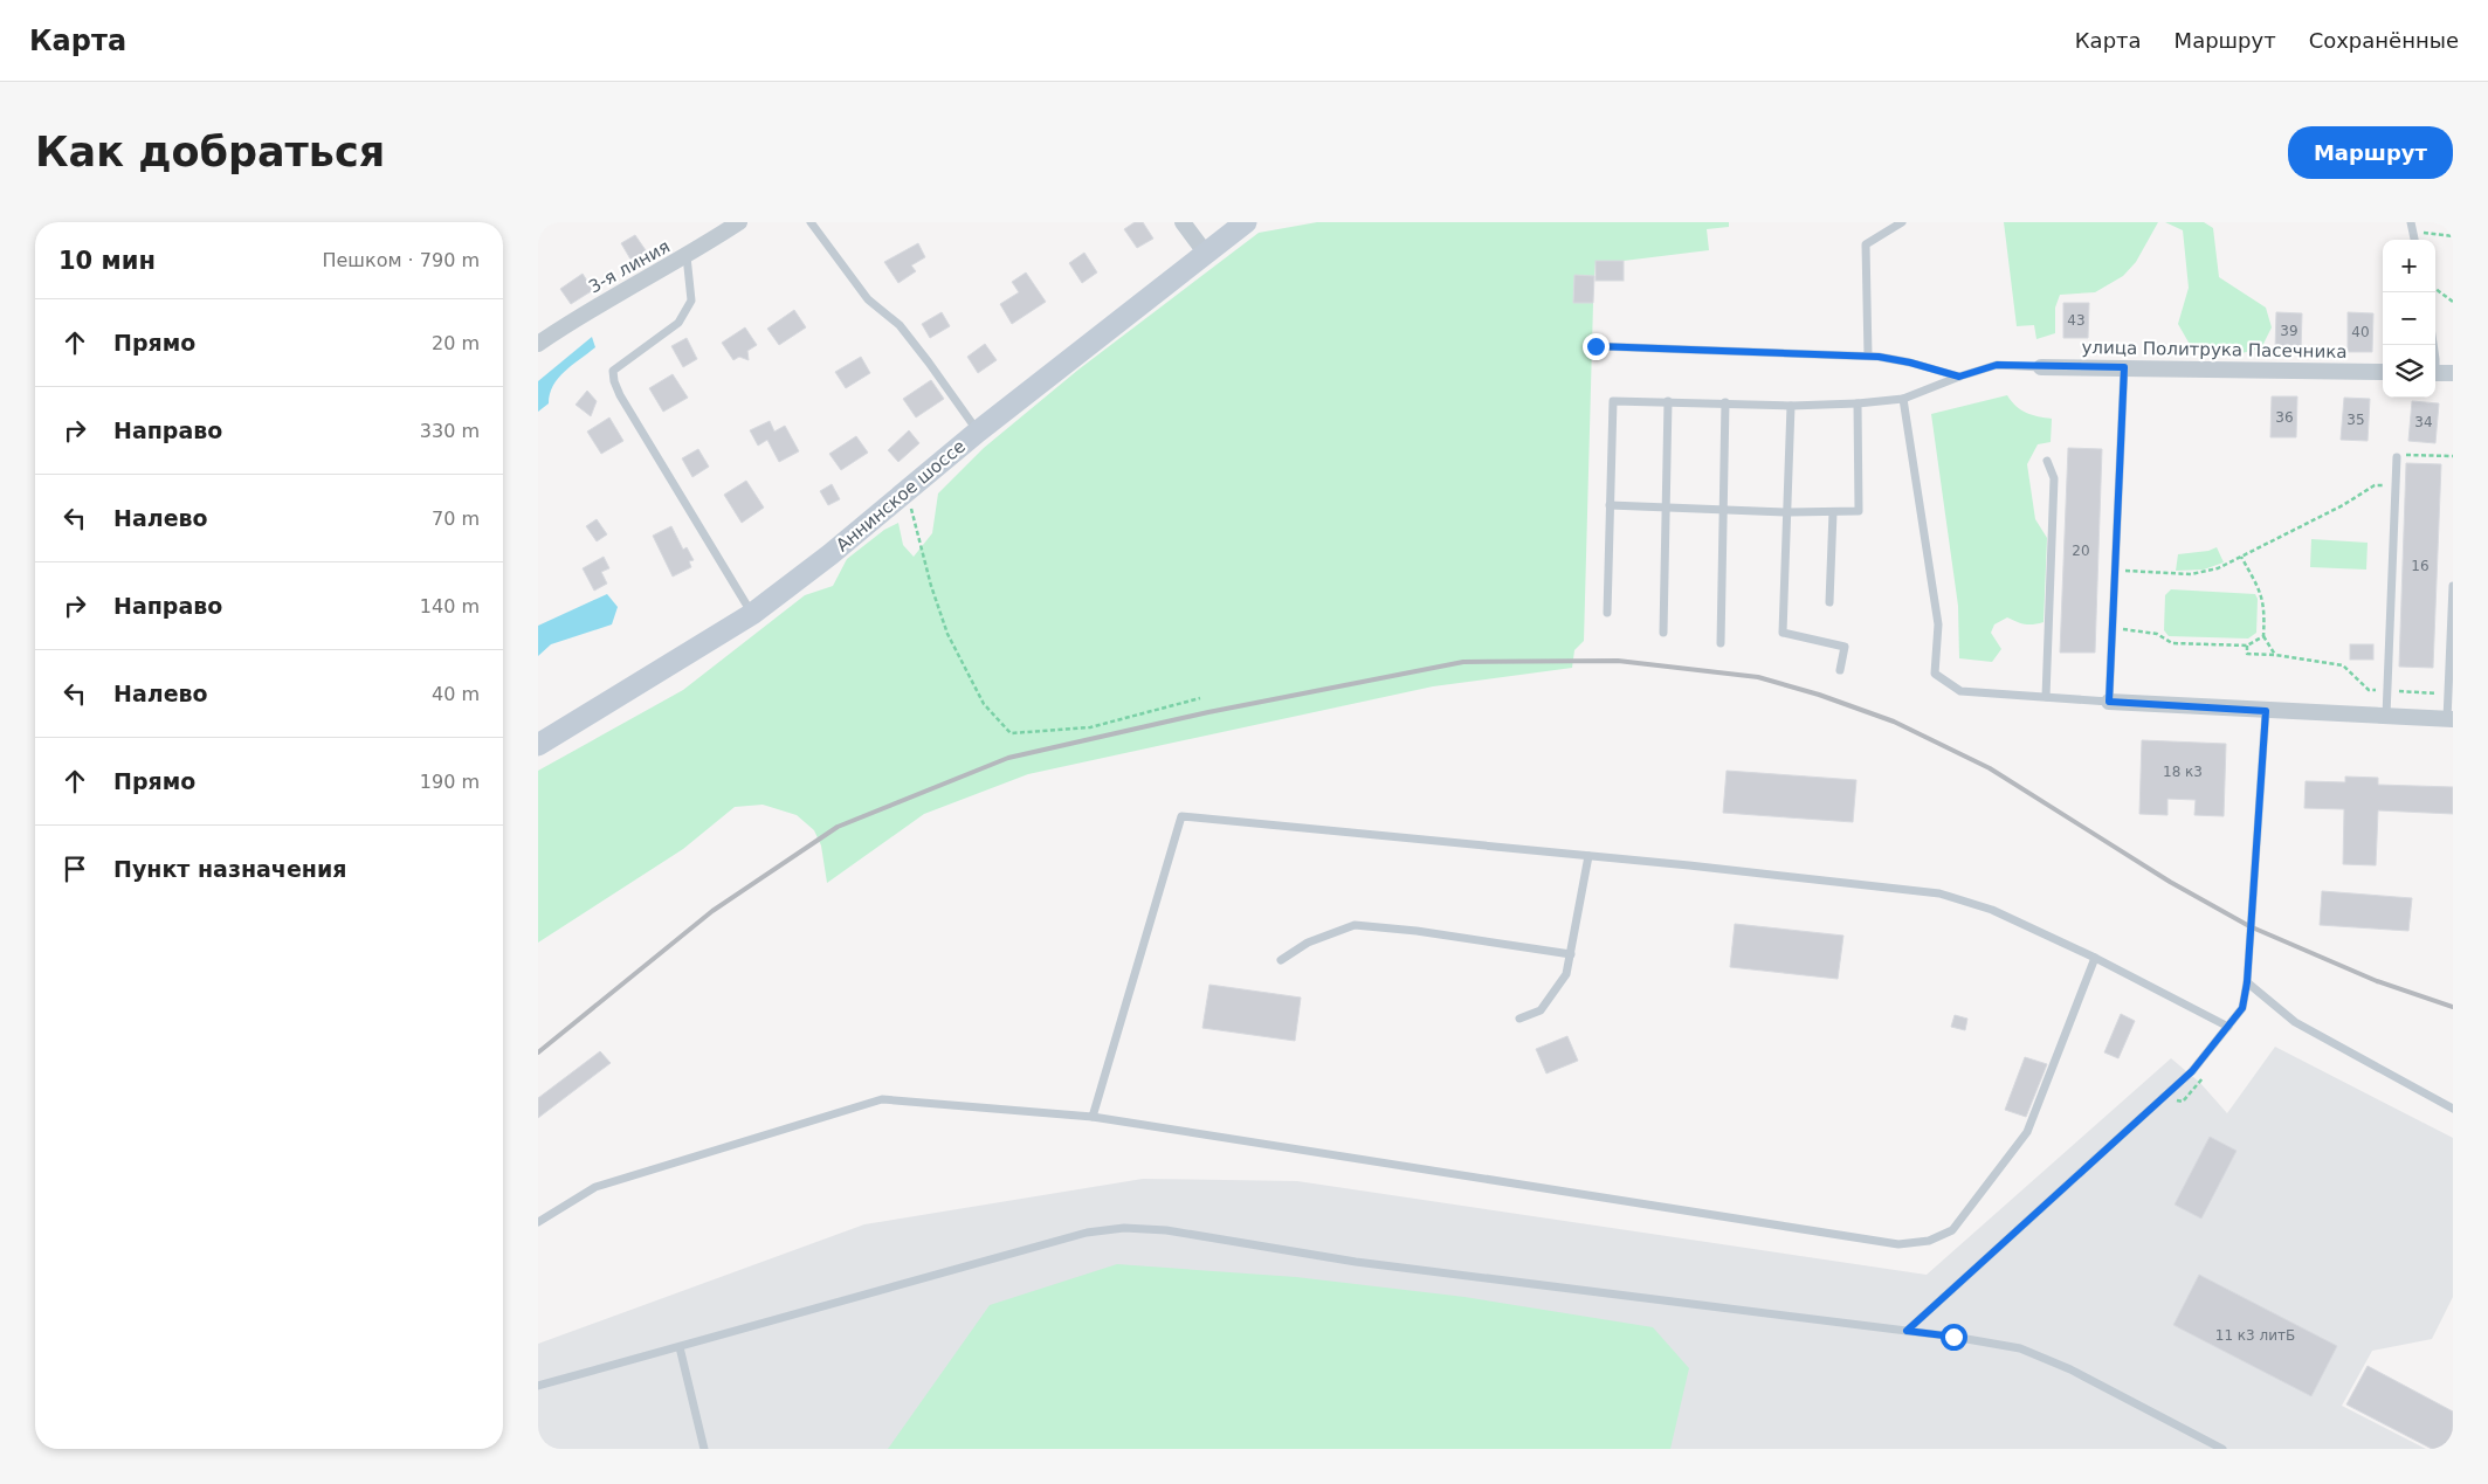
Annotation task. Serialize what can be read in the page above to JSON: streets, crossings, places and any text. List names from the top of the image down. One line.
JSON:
{"streets":{"main road":["Аннинское шоссе"],"street":["3-я линия","улица Политрука Пасечника"]},"house_numbers":["43","39","40","36","35","34","20","16","18 к3","11 к3 литБ"],"page":{"header":"Карта","nav":["Карта","Маршрут","Сохранённые"],"buttons":"Маршрут","title":"Как добраться","heading":["10 мин","Пешком · 790 m"],"map_buttons":["+","−"],"list":[["Прямо","20 m"],["Направо","330 m"],["Налево","70 m"],["Направо","140 m"],["Налево","40 m"],["Прямо","190 m"],"Пункт назначения"]}}
